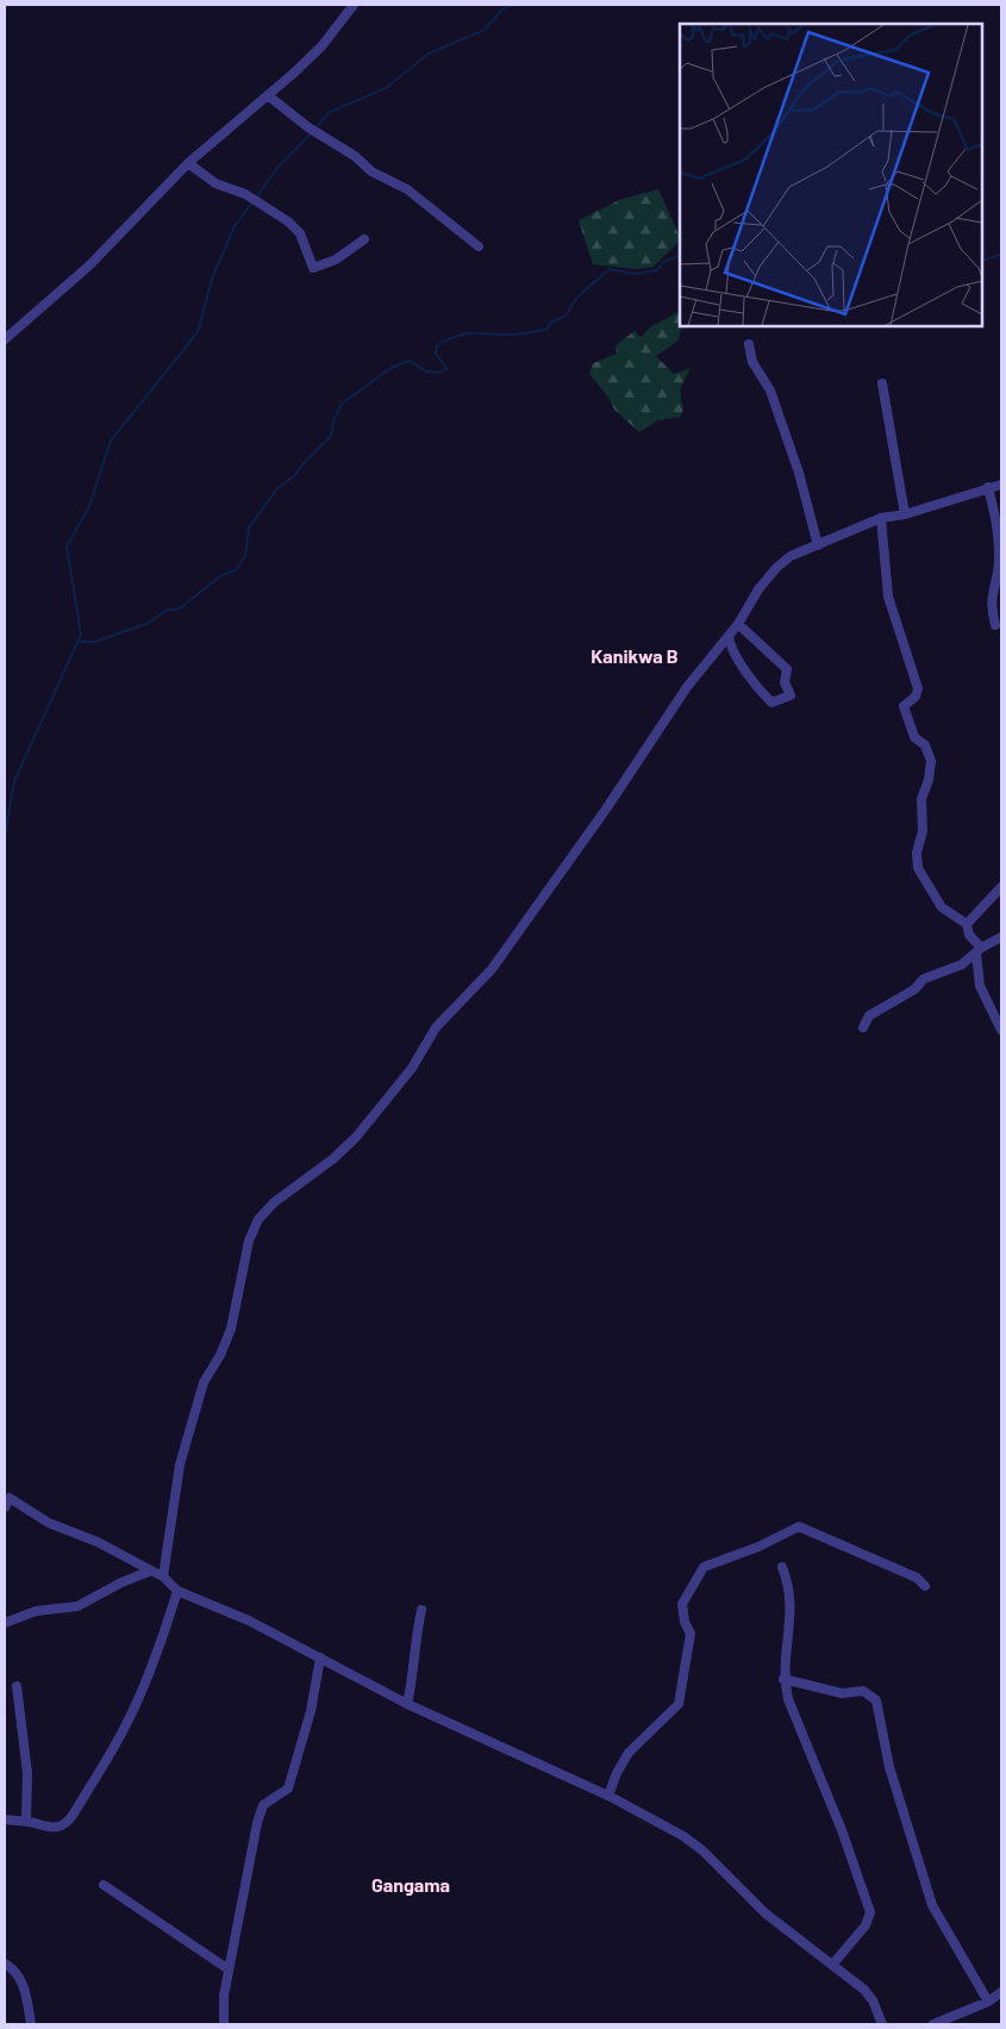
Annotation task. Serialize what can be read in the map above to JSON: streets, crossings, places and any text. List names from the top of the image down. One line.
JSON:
{"districts":["Kanikwa B","Gangama"]}
